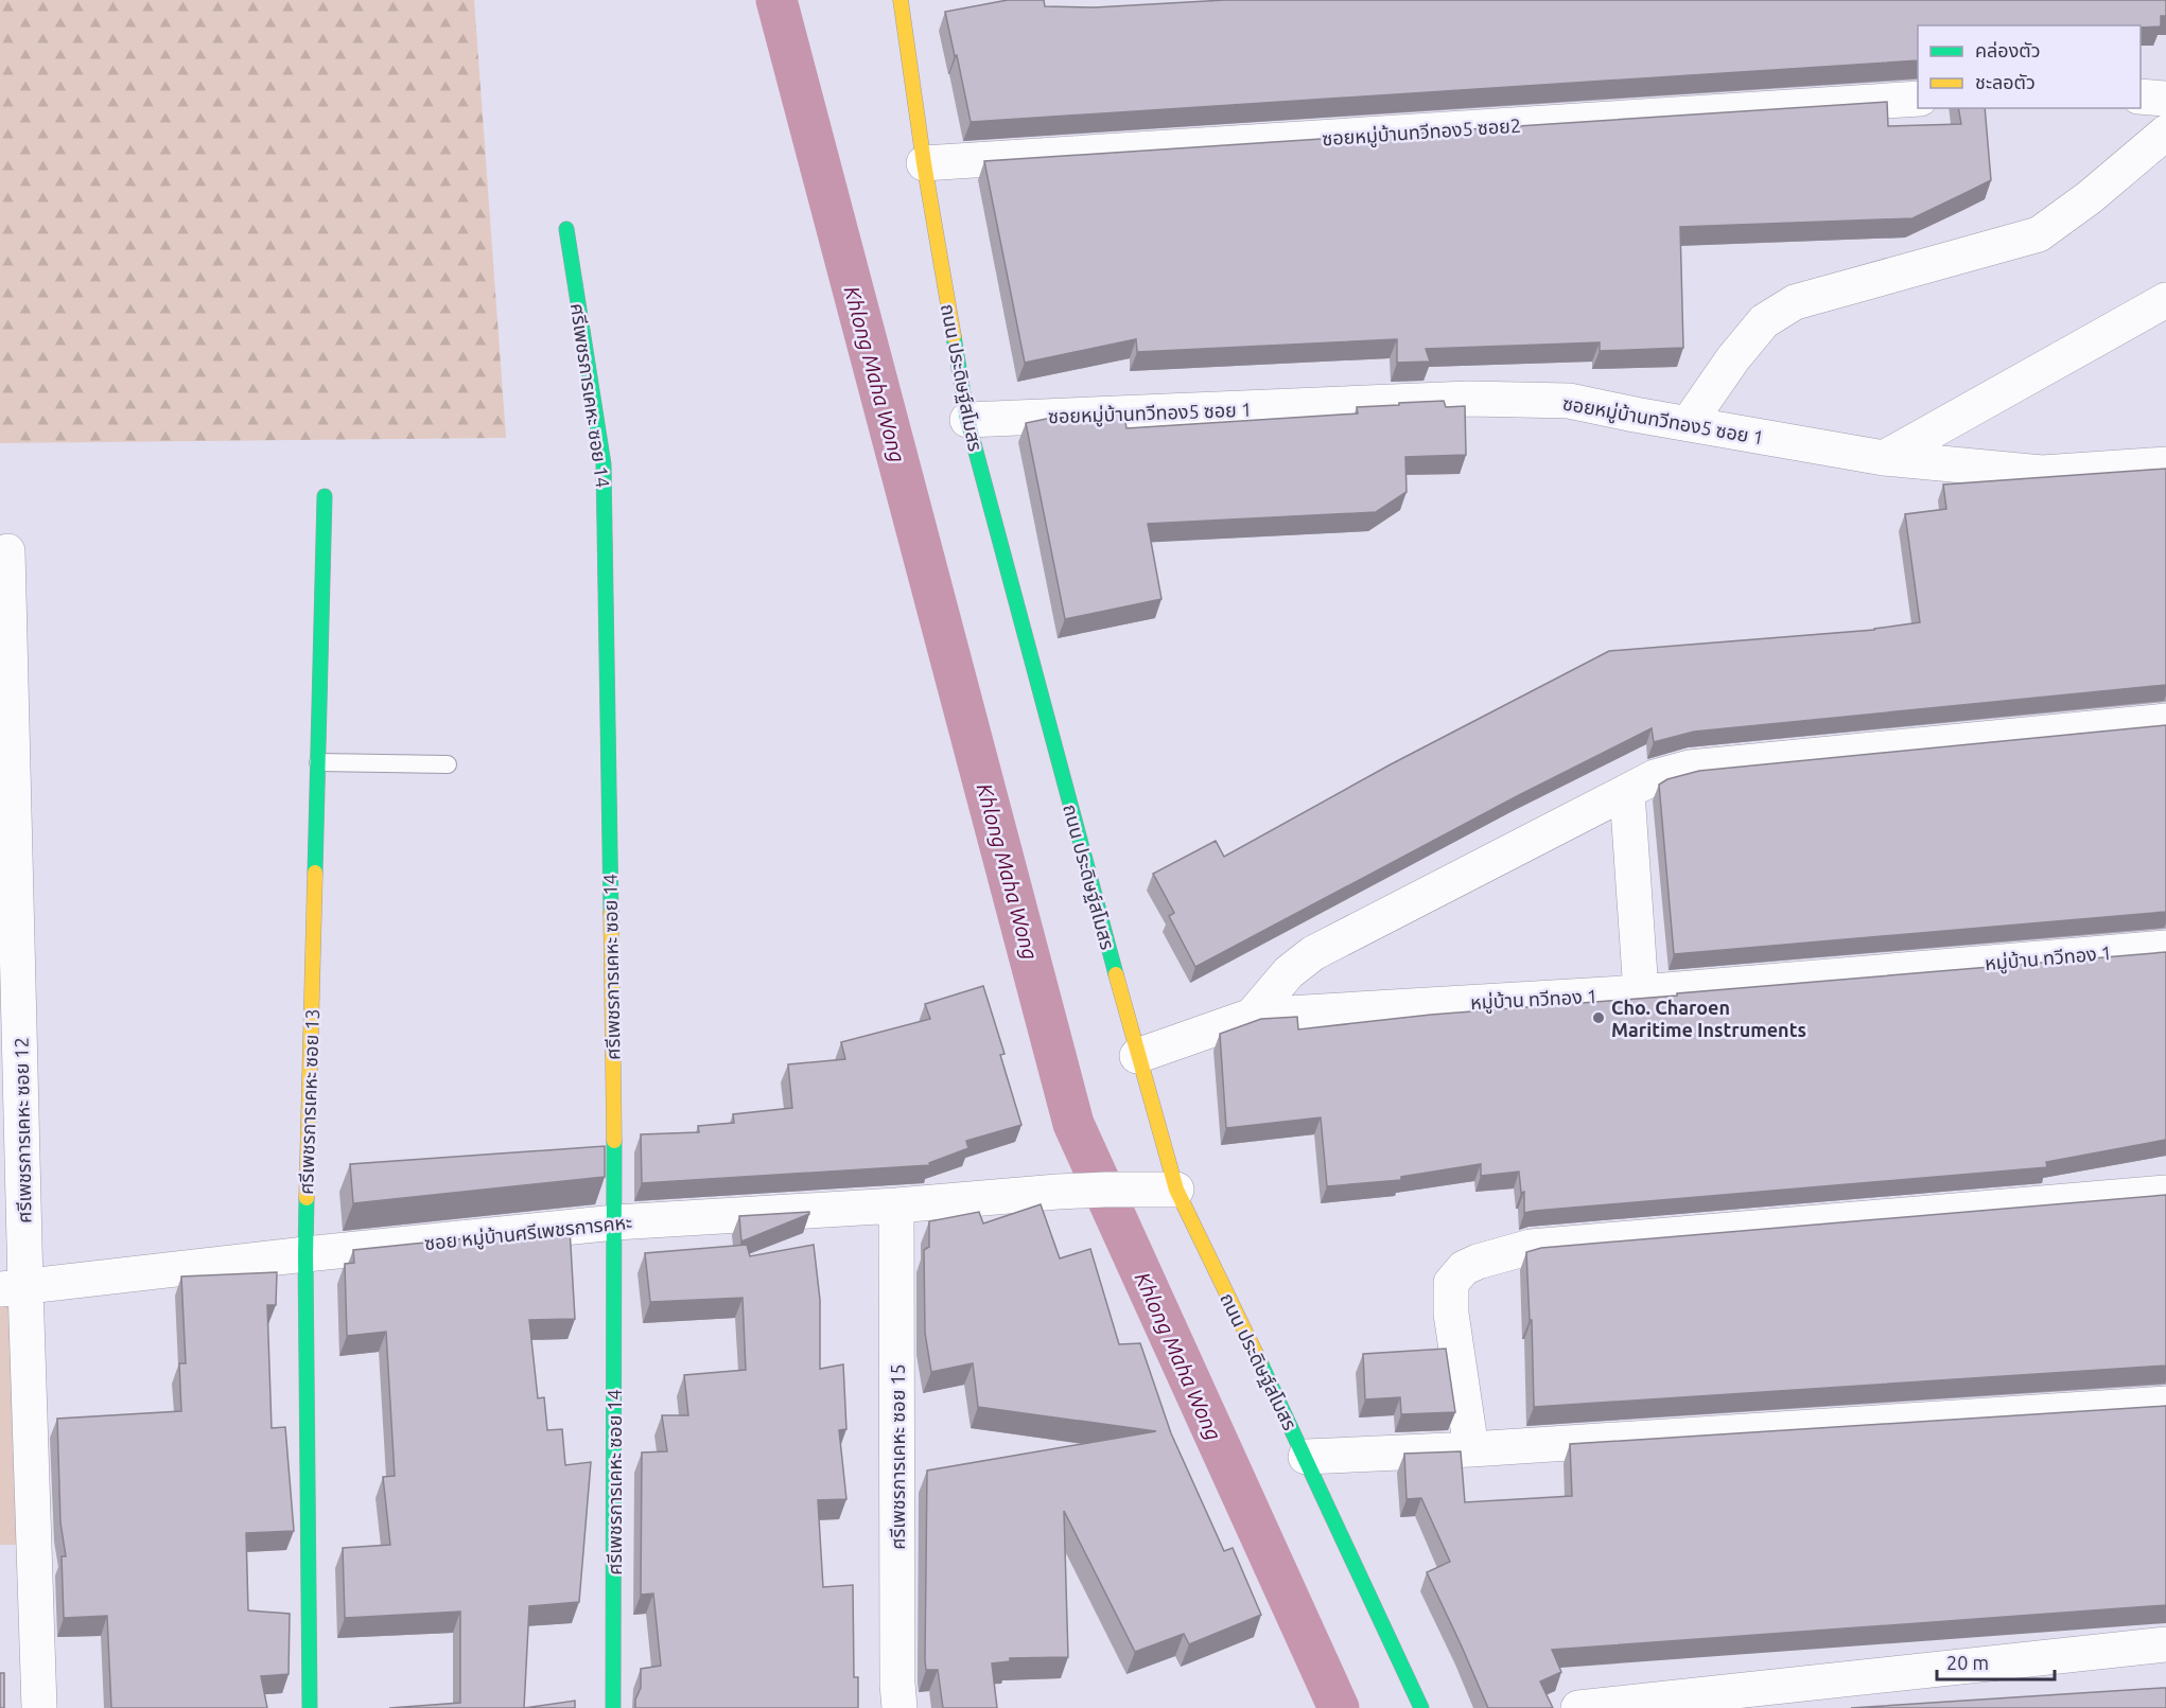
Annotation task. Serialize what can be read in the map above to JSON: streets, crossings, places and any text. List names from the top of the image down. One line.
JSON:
{"streets":{"street":["ซอยหมู่บ้านทวีทอง5 ซอย2","ถนน ประดิษฐ์สโมสร","ศรีเพชรการเคหะ ซอย 14","ซอยหมู่บ้านทวีทอง5 ซอย 1","หมู่บ้าน ทวีทอง 1","ศรีเพชรการเคหะ ซอย 13","ศรีเพชรการเคหะ ซอย 12","ซอย หมู่บ้านศรีเพชรการคหะ","ศรีเพชรการเคหะ ซอย 15"]},"crossings":[["ซอยหมู่บ้านทวีทอง5 ซอย2","ถนน ประดิษฐ์สโมสร"],["ถนน ประดิษฐ์สโมสร","ซอยหมู่บ้านทวีทอง5 ซอย 1"],["ถนน ประดิษฐ์สโมสร","หมู่บ้าน ทวีทอง 1"],["ถนน ประดิษฐ์สโมสร","ซอย หมู่บ้านศรีเพชรการคหะ"],["ศรีเพชรการเคหะ ซอย 14","ซอย หมู่บ้านศรีเพชรการคหะ"],["ศรีเพชรการเคหะ ซอย 13","ซอย หมู่บ้านศรีเพชรการคหะ"],["ศรีเพชรการเคหะ ซอย 12","ซอย หมู่บ้านศรีเพชรการคหะ"],["ซอย หมู่บ้านศรีเพชรการคหะ","ศรีเพชรการเคหะ ซอย 15"]],"water":["Khlong Maha Wong"],"places":["Cho. Charoen Maritime Instruments"],"legend":["คล่องตัว","ชะลอตัว"],"scale_bar":"20 m"}
